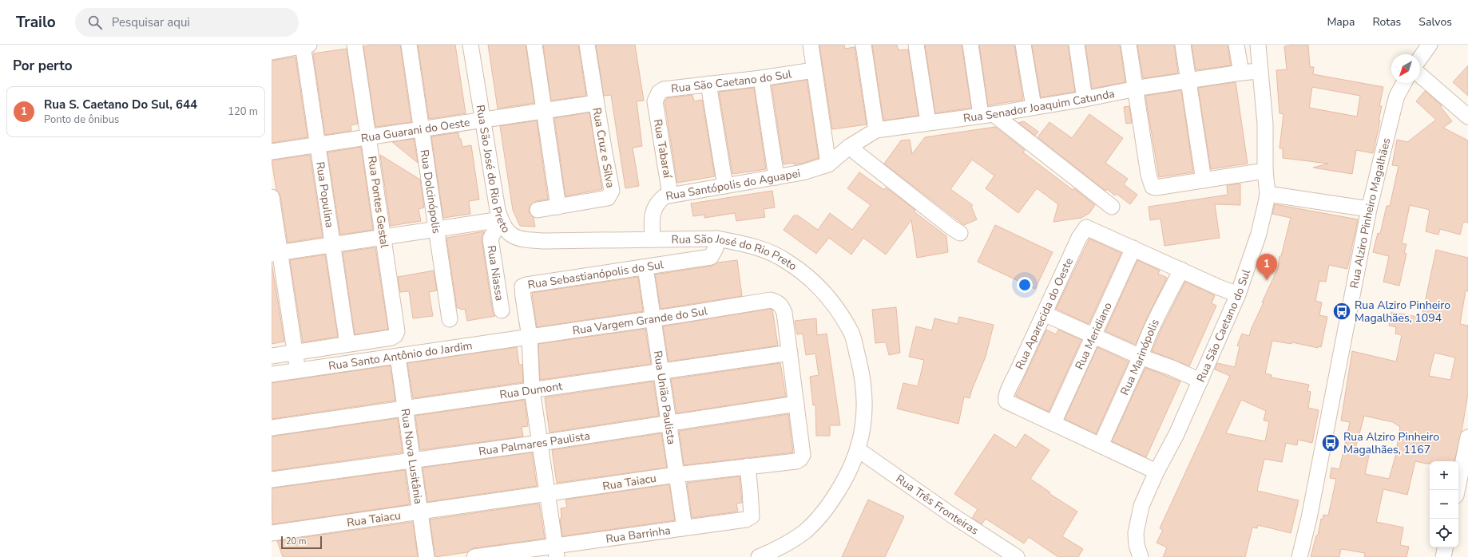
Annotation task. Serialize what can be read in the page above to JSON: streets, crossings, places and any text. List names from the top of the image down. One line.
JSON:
{"streets":{"street":["Rua São Caetano do Sul","Rua Senador Joaquim Catunda","Rua Guarani do Oeste","Rua Cruz e Silva","Rua Tabaraí","Rua São José do Rio Preto","Rua Santópolis do Aguapei","Rua Dolcinópolis","Rua Populina","Rua Pontes Gestal","Rua Alziro Pinheiro Magalhães","Rua Niassa","Rua Sebastianópolis do Sul","Rua Aparecida do Oeste","Rua Vargem Grande do Sul","Rua Meridiano","Rua Santo Antônio do Jardim","Rua Marinópolis","Rua Dumont","Rua União Paulista","Rua Palmares Paulista","Rua Nova Lusitânia","Rua Taiacu","Rua Três Fronteiras","Rua Barrinha"]},"crossings":[["Rua São Caetano do Sul","Rua Senador Joaquim Catunda"],["Rua São Caetano do Sul","Rua Tabaraí"],["Rua São Caetano do Sul","Rua Aparecida do Oeste"],["Rua Senador Joaquim Catunda","Rua Santópolis do Aguapei"],["Rua Guarani do Oeste","Rua Cruz e Silva"],["Rua Guarani do Oeste","Rua São José do Rio Preto"],["Rua Guarani do Oeste","Rua Dolcinópolis"],["Rua Guarani do Oeste","Rua Populina"],["Rua Guarani do Oeste","Rua Pontes Gestal"],["Rua Tabaraí","Rua Santópolis do Aguapei"],["Rua São José do Rio Preto","Rua Santópolis do Aguapei"],["Rua São José do Rio Preto","Rua Niassa"],["Rua São José do Rio Preto","Rua Sebastianópolis do Sul"],["Rua São José do Rio Preto","Rua Três Fronteiras"],["Rua Populina","Rua Santo Antônio do Jardim"],["Rua Pontes Gestal","Rua Santo Antônio do Jardim"],["Rua Sebastianópolis do Sul","Rua Vargem Grande do Sul"],["Rua Sebastianópolis do Sul","Rua Santo Antônio do Jardim"],["Rua Sebastianópolis do Sul","Rua Dumont"],["Rua Sebastianópolis do Sul","Rua União Paulista"],["Rua Sebastianópolis do Sul","Rua Palmares Paulista"],["Rua Sebastianópolis do Sul","Rua Taiacu"],["Rua Sebastianópolis do Sul","Rua Barrinha"],["Rua Aparecida do Oeste","Rua Meridiano"],["Rua Aparecida do Oeste","Rua Marinópolis"],["Rua Vargem Grande do Sul","Rua Santo Antônio do Jardim"],["Rua Vargem Grande do Sul","Rua União Paulista"],["Rua Vargem Grande do Sul","Rua Taiacu"],["Rua Santo Antônio do Jardim","Rua Nova Lusitânia"],["Rua Dumont","Rua União Paulista"],["Rua Dumont","Rua Nova Lusitânia"],["Rua Dumont","Rua Taiacu"],["Rua União Paulista","Rua Palmares Paulista"],["Rua União Paulista","Rua Taiacu"],["Rua União Paulista","Rua Barrinha"],["Rua Palmares Paulista","Rua Nova Lusitânia"],["Rua Palmares Paulista","Rua Taiacu"],["Rua Nova Lusitânia","Rua Taiacu"],["Rua Taiacu","Rua Barrinha"]],"places":{"bus stop":["Rua Alziro Pinheiro Magalhães, 1094","Rua Alziro Pinheiro Magalhães, 1167"]},"scale_bar":"20 m","north":"bottom left","page":{"header":"Trailo","search":"Pesquisar aqui","nav":["Mapa","Rotas","Salvos"],"heading":"Por perto","list":[{"mark":"1","name":"Rua S. Caetano Do Sul, 644","note":"Ponto de ônibus","value":"120 m"}],"pins":"1","map_buttons":["+","−"],"scale":"20 m"}}
